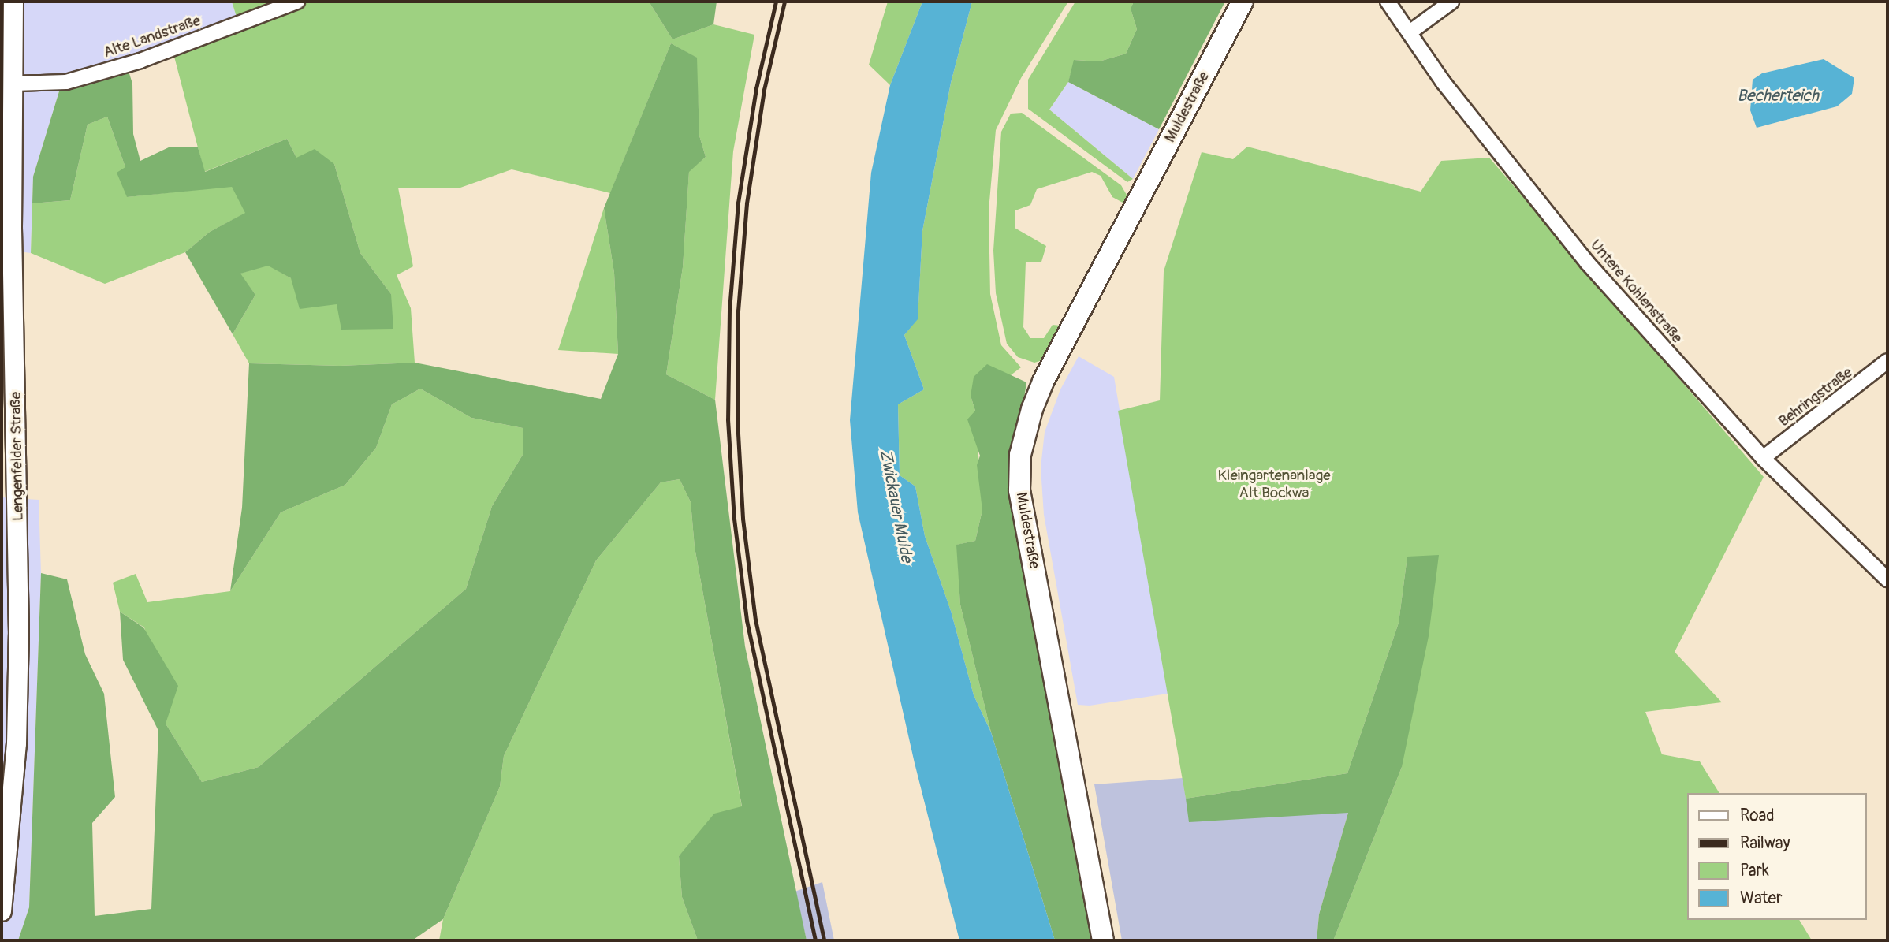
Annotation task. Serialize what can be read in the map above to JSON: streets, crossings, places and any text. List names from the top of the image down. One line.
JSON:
{"streets":{"main road":["Muldestraße","Lengenfelder Straße"],"street":["Alte Landstraße","Untere Kohlenstraße","Behringstraße"]},"crossings":[["Alte Landstraße","Lengenfelder Straße"],["Untere Kohlenstraße","Behringstraße"]],"water":["Becherteich","Zwickauer Mulde"],"parks":["Kleingartenanlage Alt Bockwa"],"legend":["Road","Railway","Park","Water"]}
